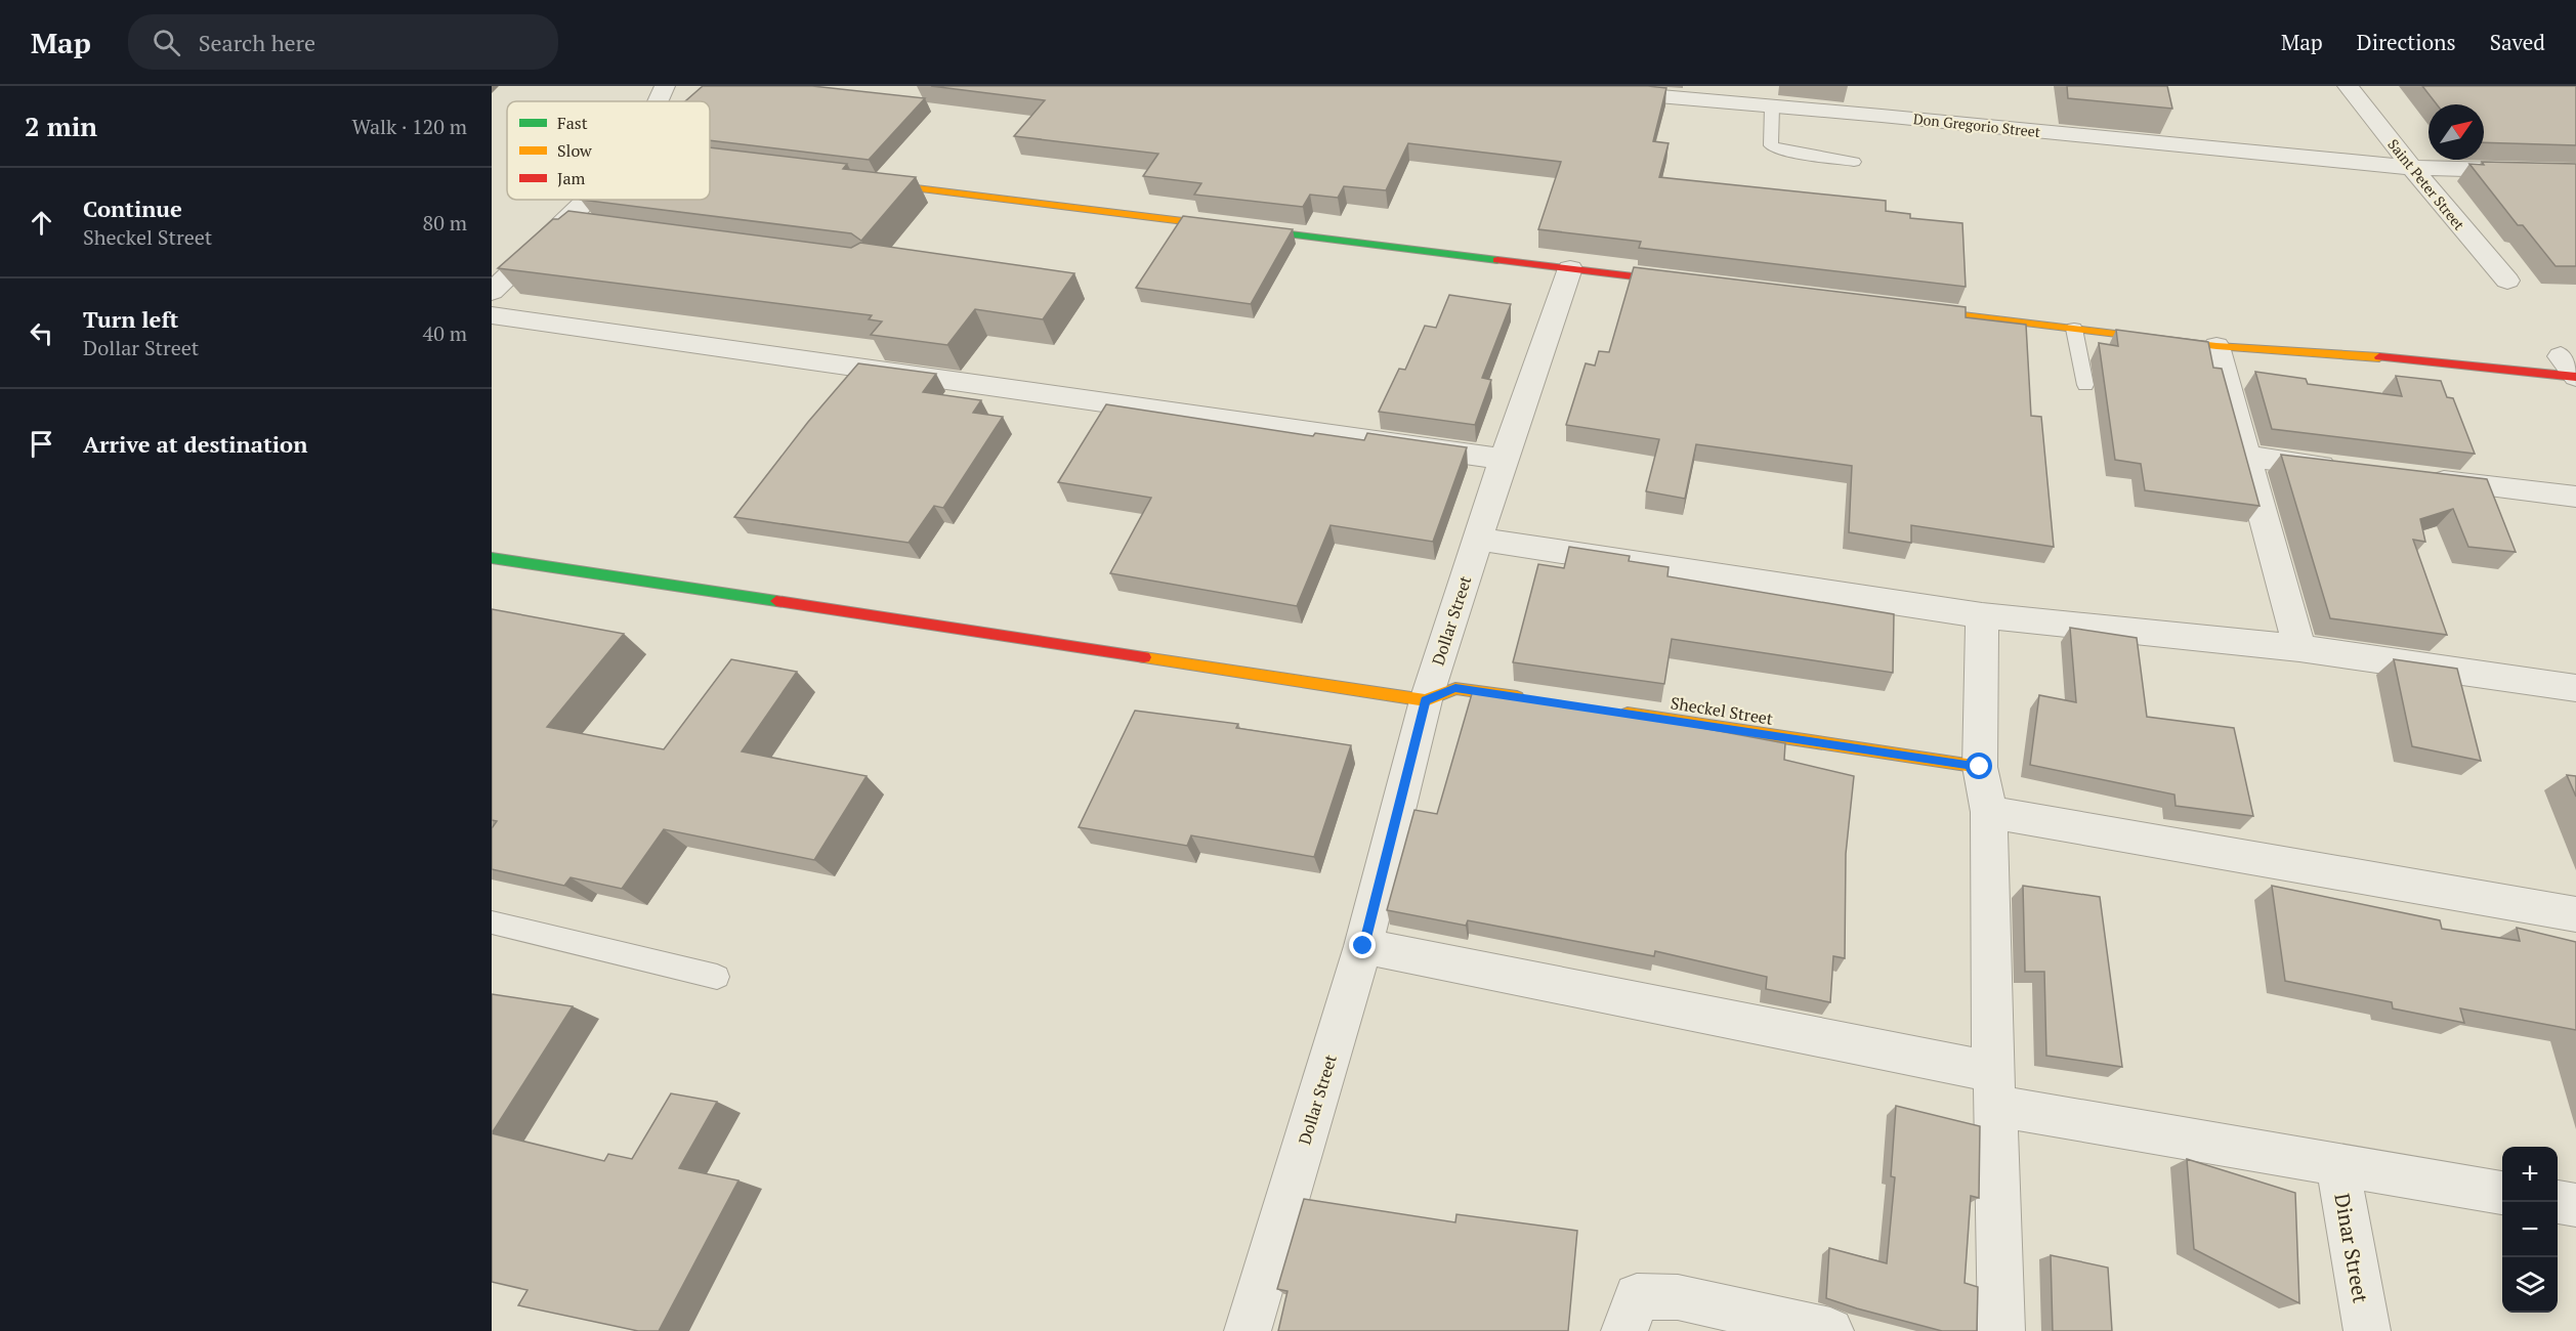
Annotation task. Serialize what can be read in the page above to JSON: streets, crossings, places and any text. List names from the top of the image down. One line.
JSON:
{"streets":{"street":["Don Gregorio Street","Saint Peter Street","Dollar Street","Sheckel Street","Dinar Street"]},"crossings":[["Don Gregorio Street","Saint Peter Street"]],"legend":["Fast","Slow","Jam"],"north":"top right","page":{"header":"Map","search":"Search here","nav":["Map","Directions","Saved"],"heading":["2 min","Walk · 120 m"],"list":[["Continue","Sheckel Street","80 m"],["Turn left","Dollar Street","40 m"],"Arrive at destination"],"map_buttons":["+","−"]}}
